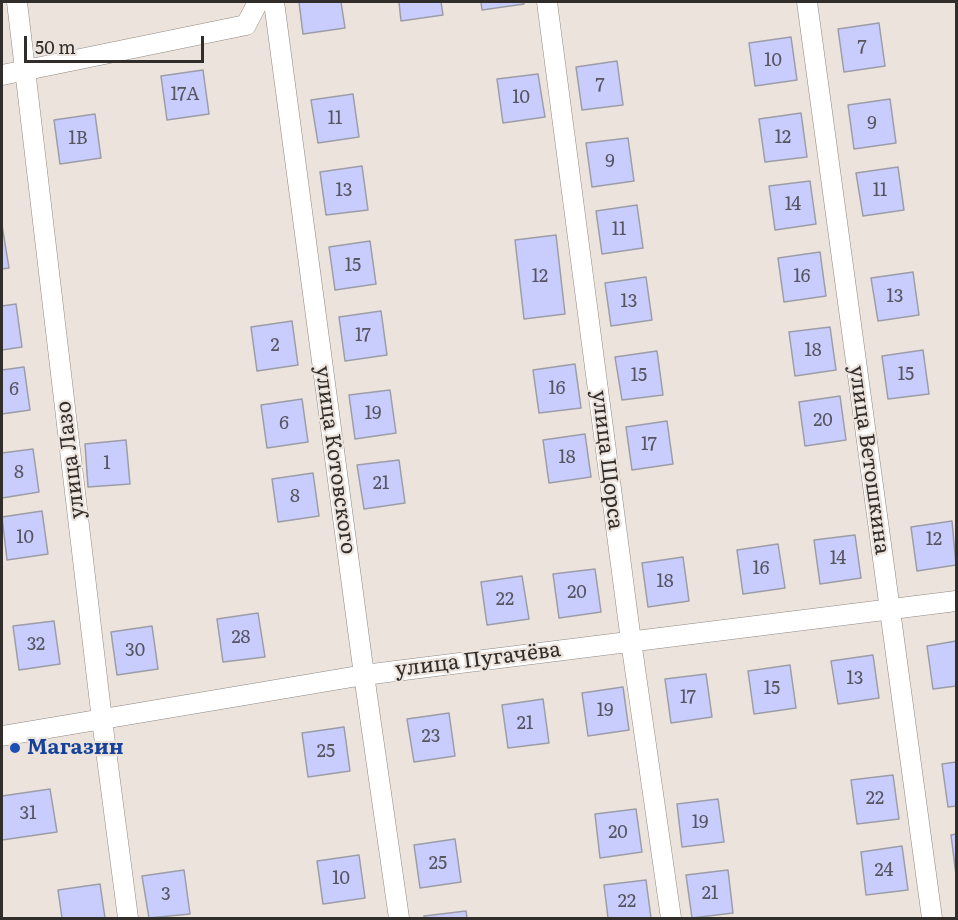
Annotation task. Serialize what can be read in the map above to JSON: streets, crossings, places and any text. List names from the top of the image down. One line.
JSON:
{"streets":{"street":["улица Лазо","улица Котовского","улица Щорса","улица Ветошкина","улица Пугачёва"]},"crossings":[["улица Лазо","улица Пугачёва"],["улица Котовского","улица Пугачёва"],["улица Щорса","улица Пугачёва"],["улица Ветошкина","улица Пугачёва"]],"places":["Магазин"],"house_numbers":["7","10","7","17А","10","11","9","12","1В","9","13","11","14","11","15","12","16","13","13","17","2","18","15","15","16","6","19","20","6","17","18","1","8","21","8","10","12","14","16","18","20","22","28","32","30","13","15","17","19","21","23","25","22","31","19","20","25","24","10","21","3","22"],"scale_bar":"50 m"}
